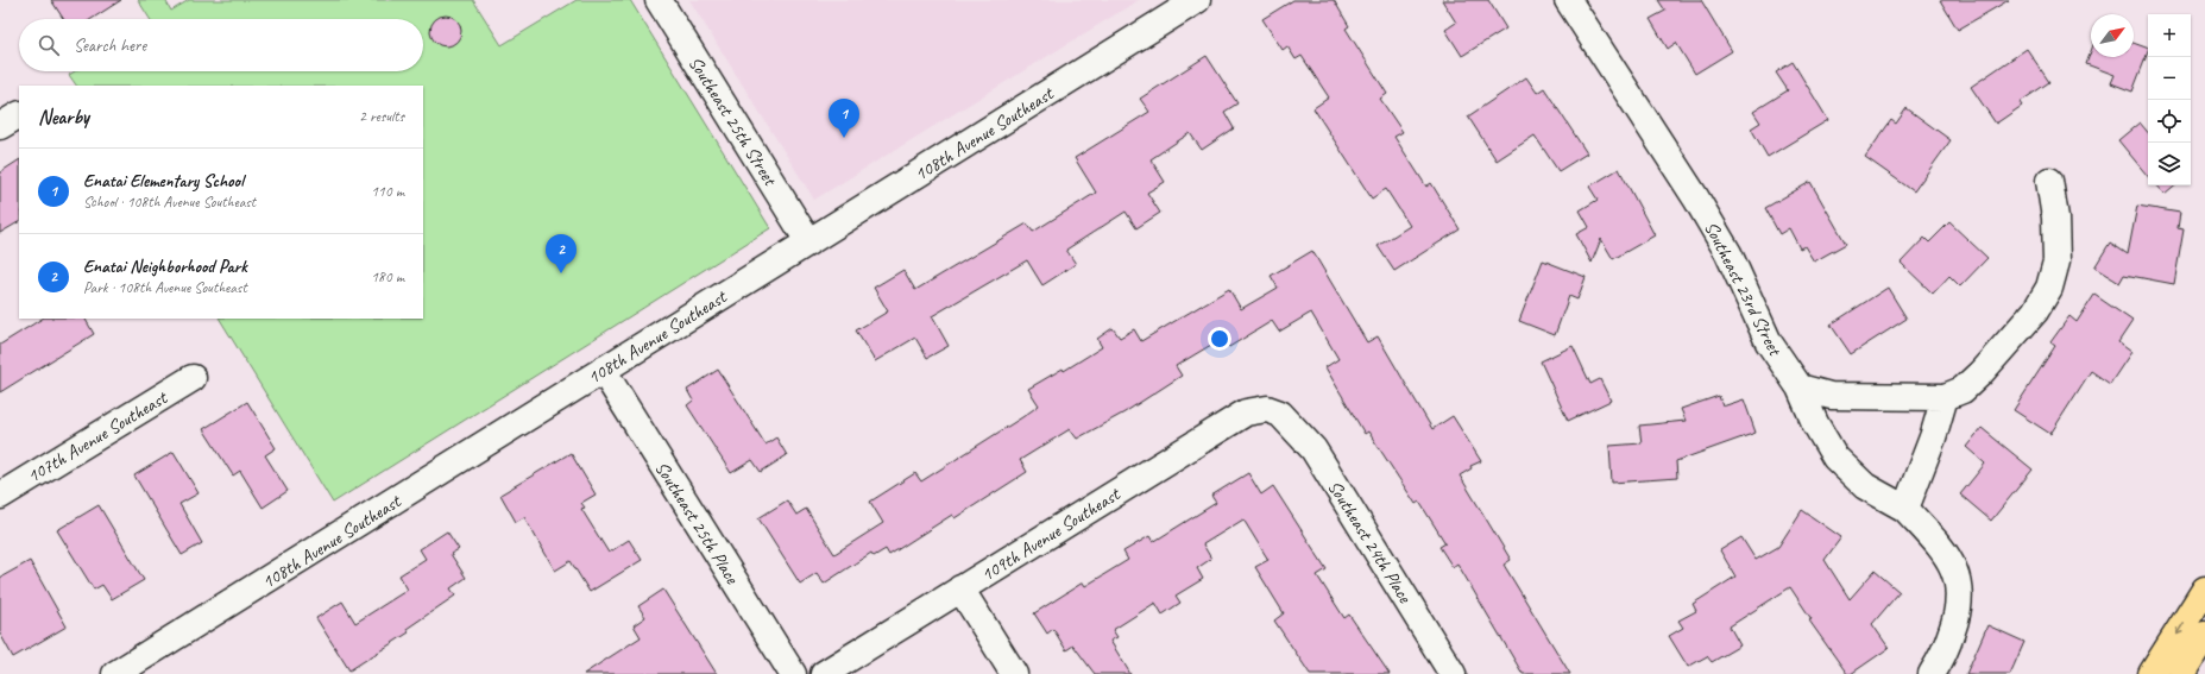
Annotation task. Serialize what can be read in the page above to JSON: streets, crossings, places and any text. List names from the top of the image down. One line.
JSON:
{"streets":{"street":["Southeast 25th Street","108th Avenue Southeast","Southeast 23rd Street","107th Avenue Southeast","Southeast 25th Place","109th Avenue Southeast","Southeast 24th Place"]},"crossings":[["Southeast 25th Street","108th Avenue Southeast"],["108th Avenue Southeast","Southeast 25th Place"],["109th Avenue Southeast","Southeast 24th Place"]],"north":"top right","page":{"map_buttons":["+","−"],"search":"Search here","heading":["Nearby","2 results"],"pins":["1","2"],"list":[{"mark":"1","name":"Enatai Elementary School","note":"School · 108th Avenue Southeast","value":"110 m"},{"mark":"2","name":"Enatai Neighborhood Park","note":"Park · 108th Avenue Southeast","value":"180 m"}]}}
